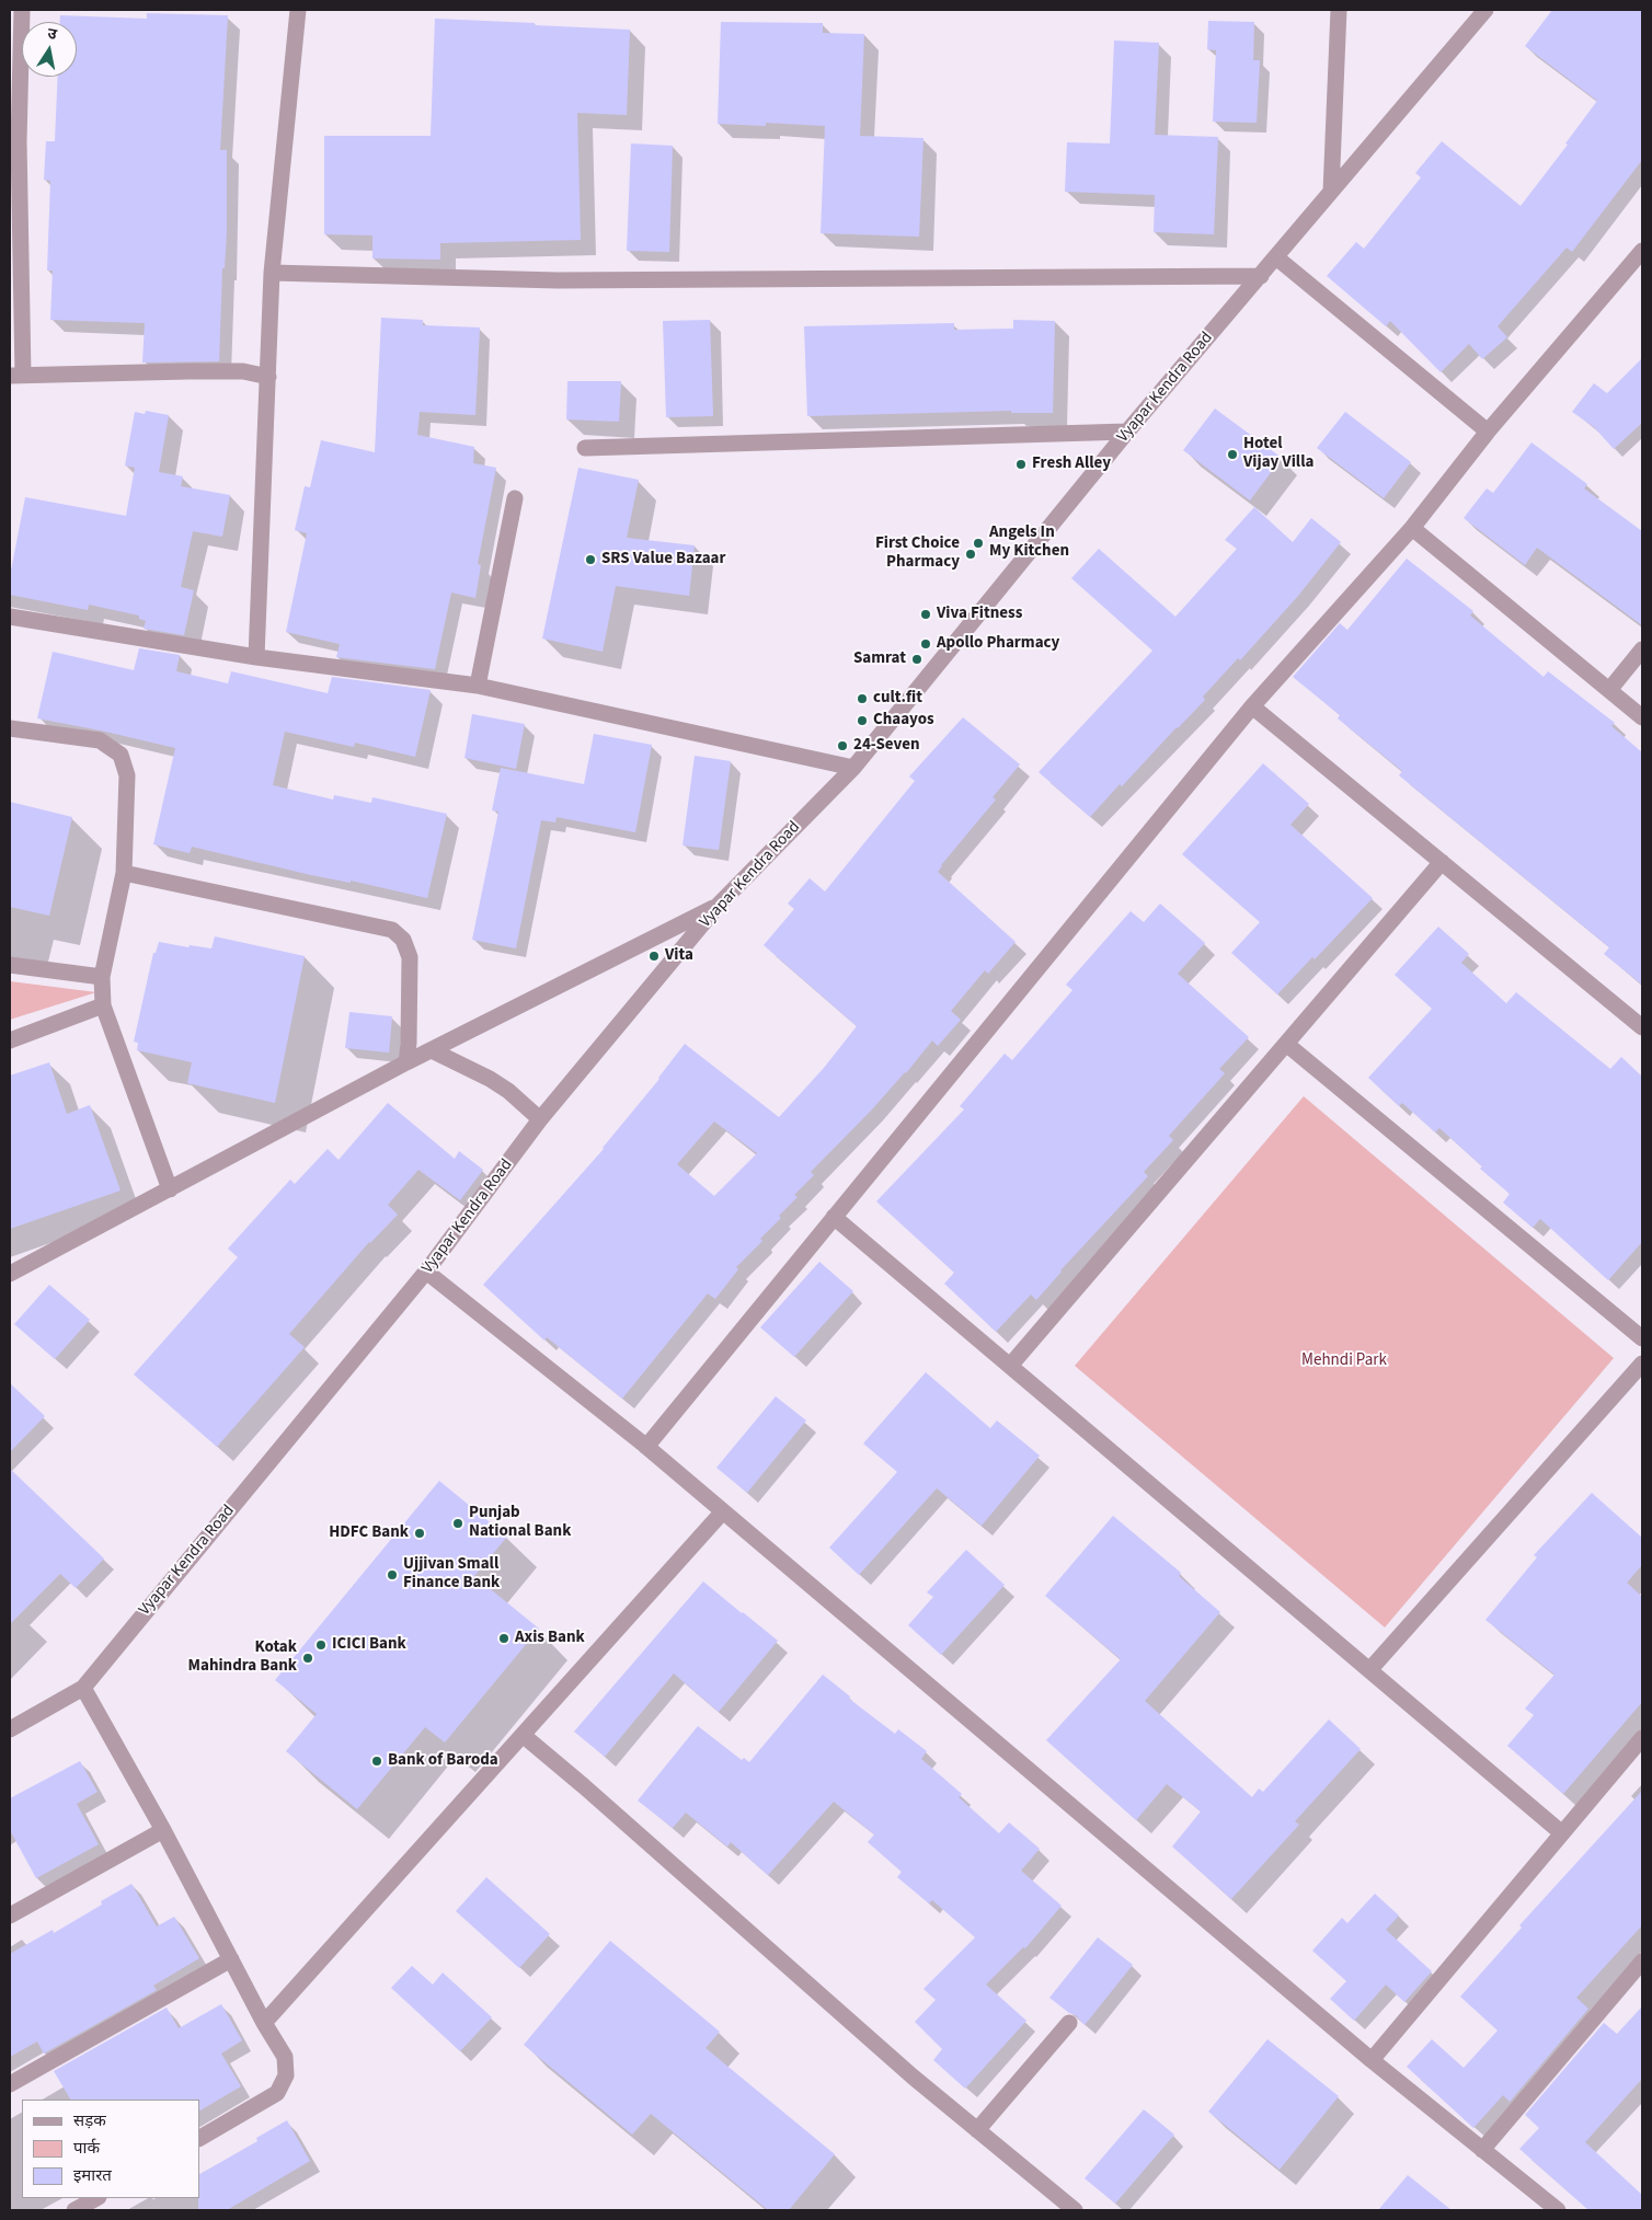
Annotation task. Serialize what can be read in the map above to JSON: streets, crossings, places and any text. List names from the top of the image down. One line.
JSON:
{"streets":{"street":["Vyapar Kendra Road"]},"parks":["Mehndi Park"],"places":["Hotel Vijay Villa","Fresh Alley","Angels In My Kitchen","First Choice Pharmacy","SRS Value Bazaar","Viva Fitness","Apollo Pharmacy","Samrat","cult.fit","Chaayos","24-Seven","Vita","Punjab National Bank","HDFC Bank","Ujjivan Small Finance Bank","Axis Bank","ICICI Bank","Kotak Mahindra Bank","Bank of Baroda"],"legend":["सड़क","पार्क","इमारत"],"north":"top"}
